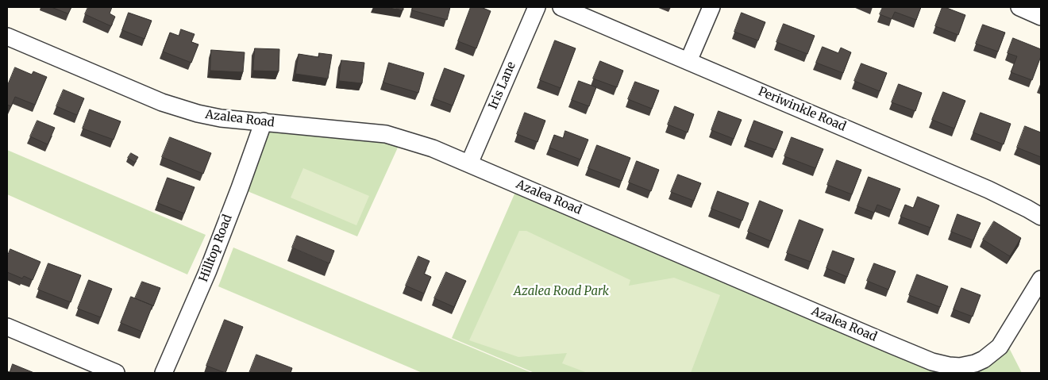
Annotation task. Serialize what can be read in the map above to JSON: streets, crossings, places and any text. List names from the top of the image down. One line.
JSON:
{"streets":{"street":["Iris Lane","Periwinkle Road","Azalea Road","Hilltop Road"]},"crossings":[["Iris Lane","Azalea Road"],["Azalea Road","Hilltop Road"]],"parks":["Azalea Road Park"]}
